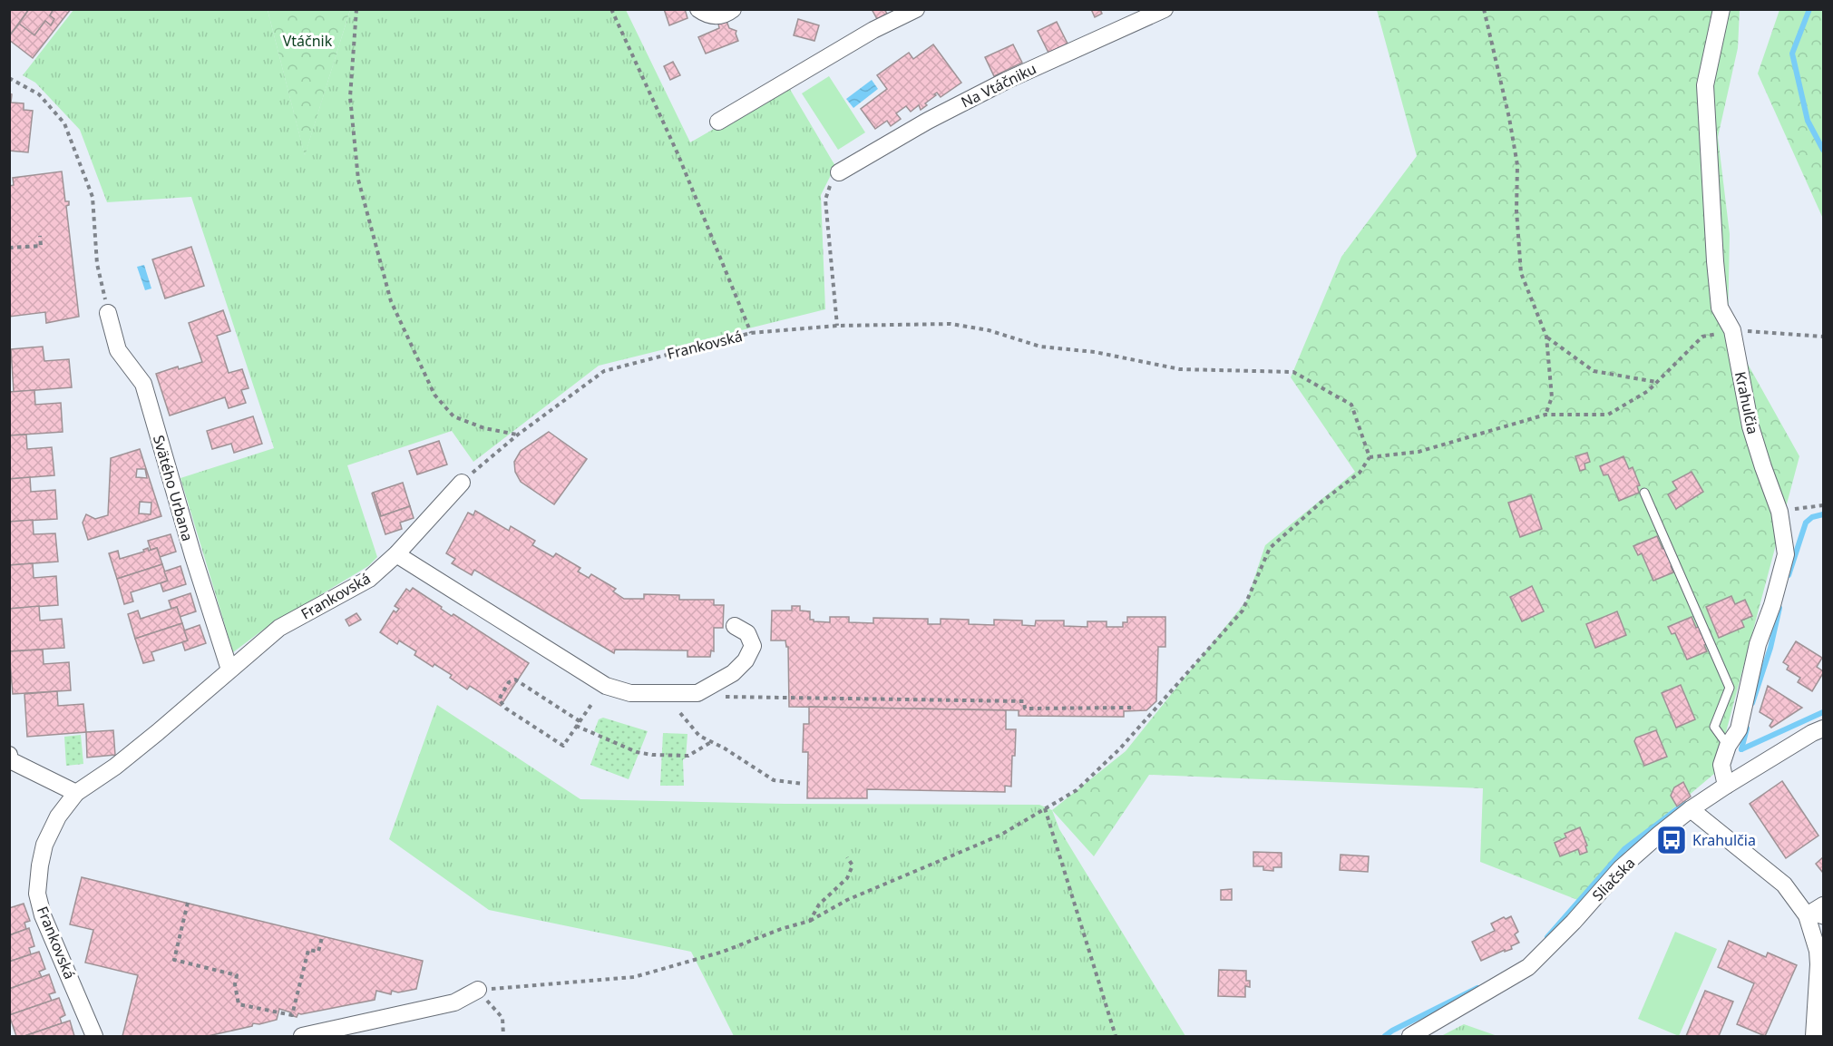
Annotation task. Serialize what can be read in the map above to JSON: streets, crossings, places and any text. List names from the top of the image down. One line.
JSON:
{"streets":{"street":["Na Vtáčniku","Frankovská","Krahulčia","Svätého Urbana","Sliačska"]},"crossings":[["Frankovská","Svätého Urbana"],["Krahulčia","Sliačska"]],"parks":["Vtáčnik"],"places":{"bus stop":["Krahulčia"]}}
